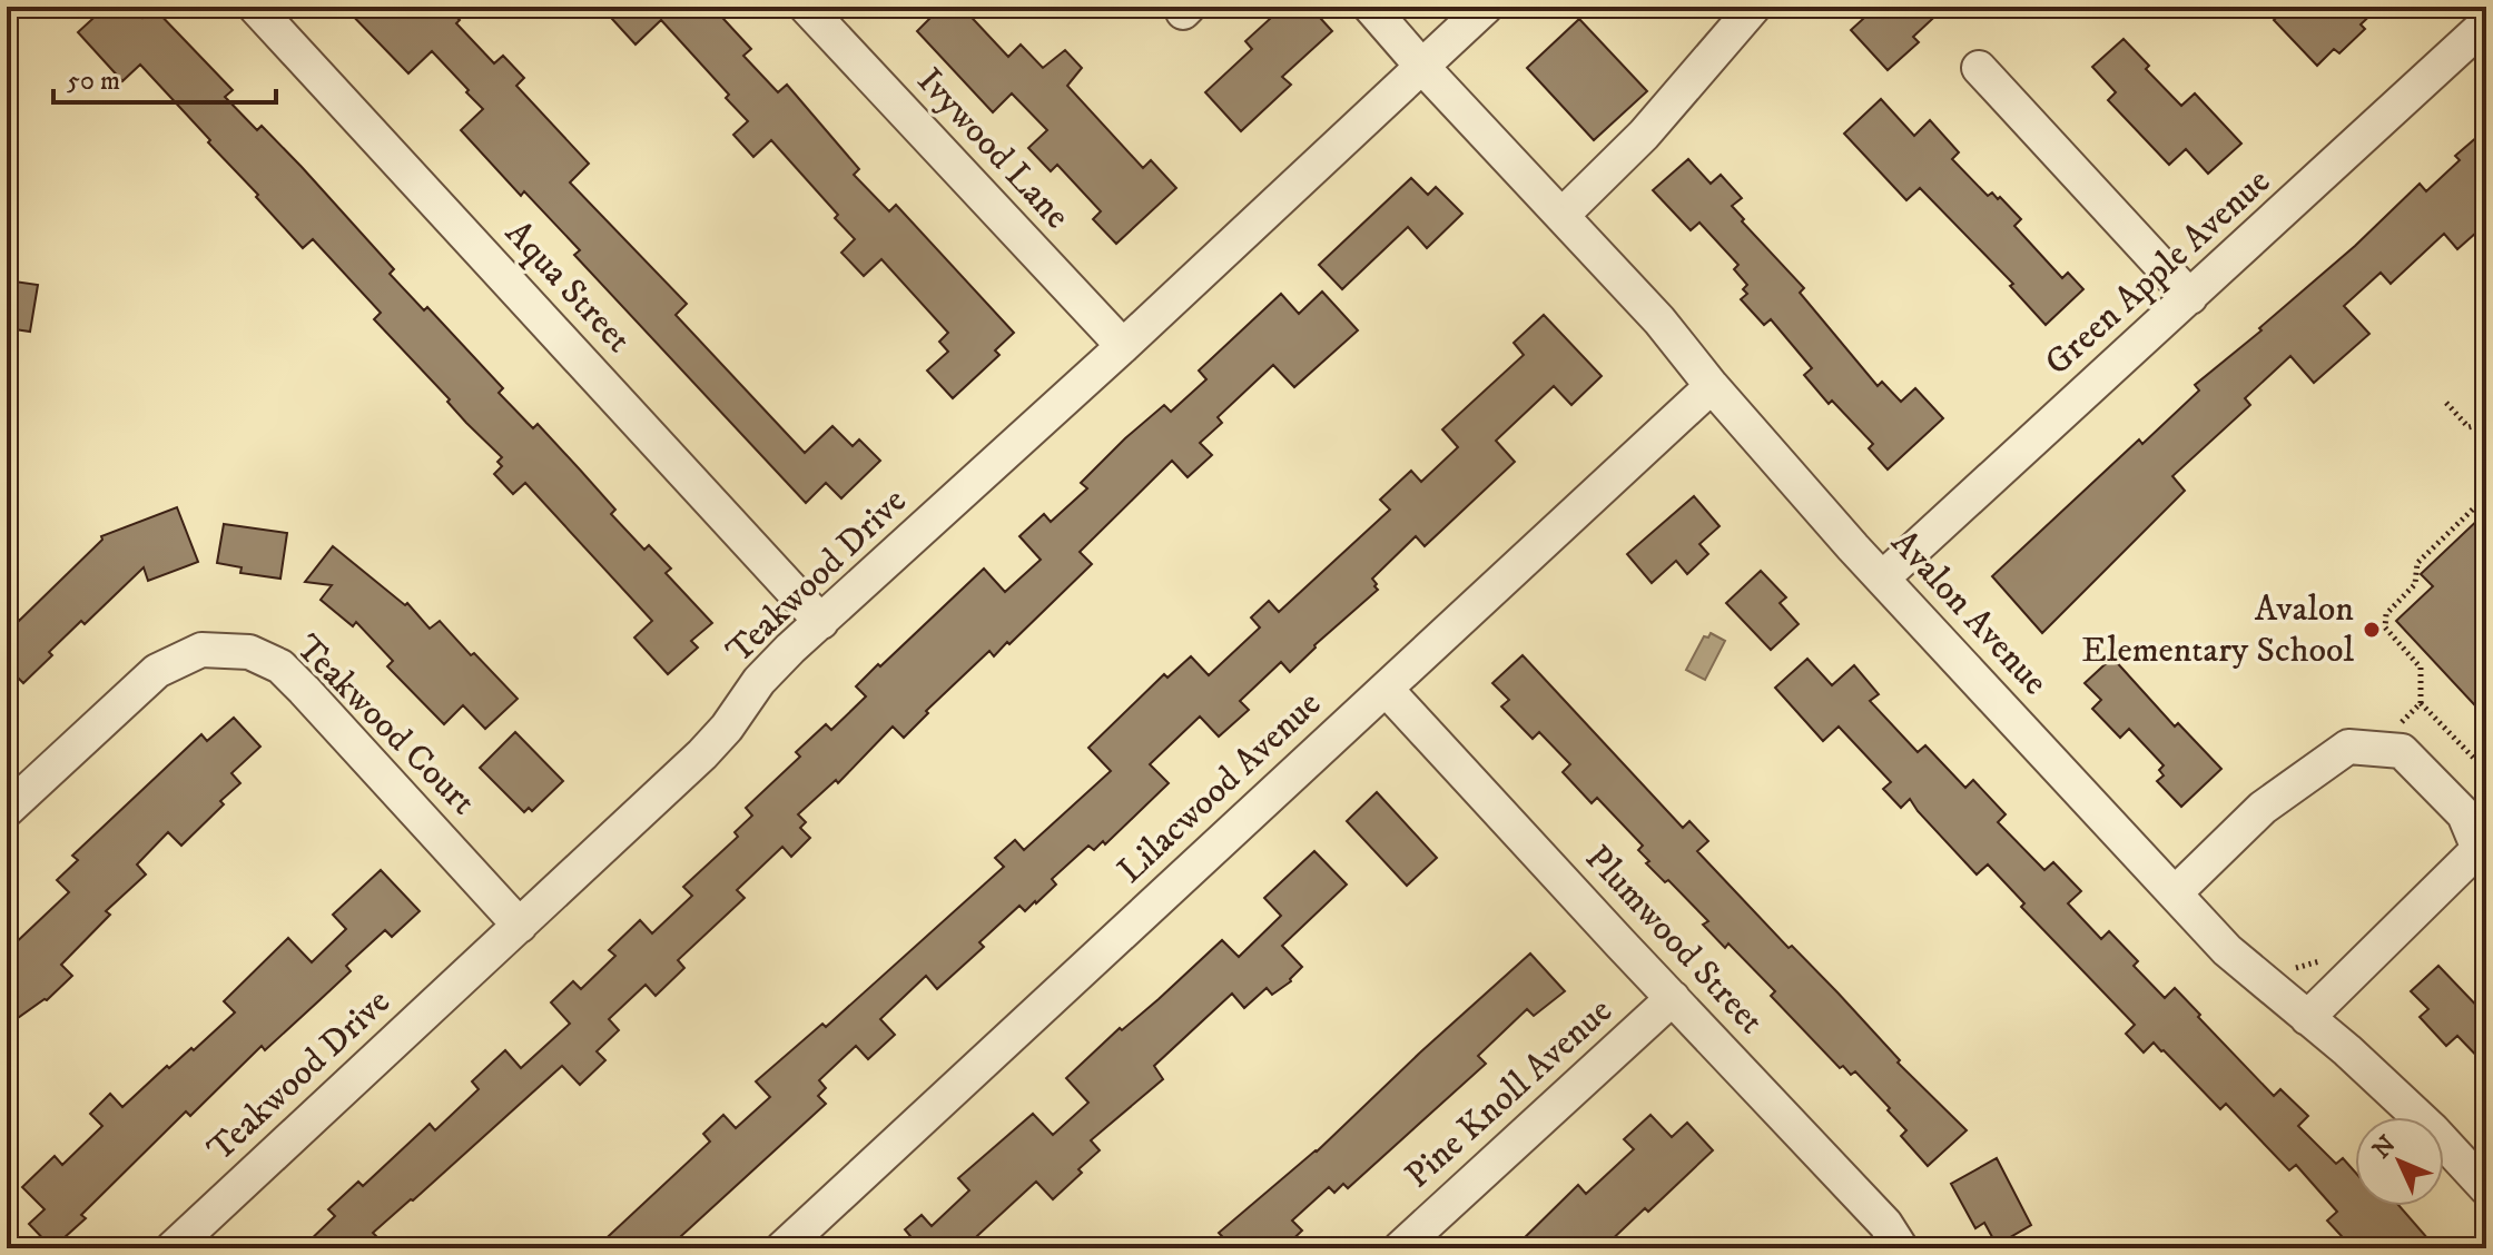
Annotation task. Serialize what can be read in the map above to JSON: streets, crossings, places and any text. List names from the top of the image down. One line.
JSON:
{"streets":{"street":["Ivywood Lane","Green Apple Avenue","Aqua Street","Teakwood Drive","Avalon Avenue","Teakwood Court","Lilacwood Avenue","Plumwood Street","Pine Knoll Avenue"]},"crossings":[["Ivywood Lane","Teakwood Drive"],["Green Apple Avenue","Avalon Avenue"],["Aqua Street","Teakwood Drive"],["Teakwood Drive","Avalon Avenue"],["Teakwood Drive","Teakwood Court"],["Avalon Avenue","Lilacwood Avenue"],["Lilacwood Avenue","Plumwood Street"],["Plumwood Street","Pine Knoll Avenue"]],"places":["Avalon Elementary School"],"scale_bar":"50 m","north":"top left"}
